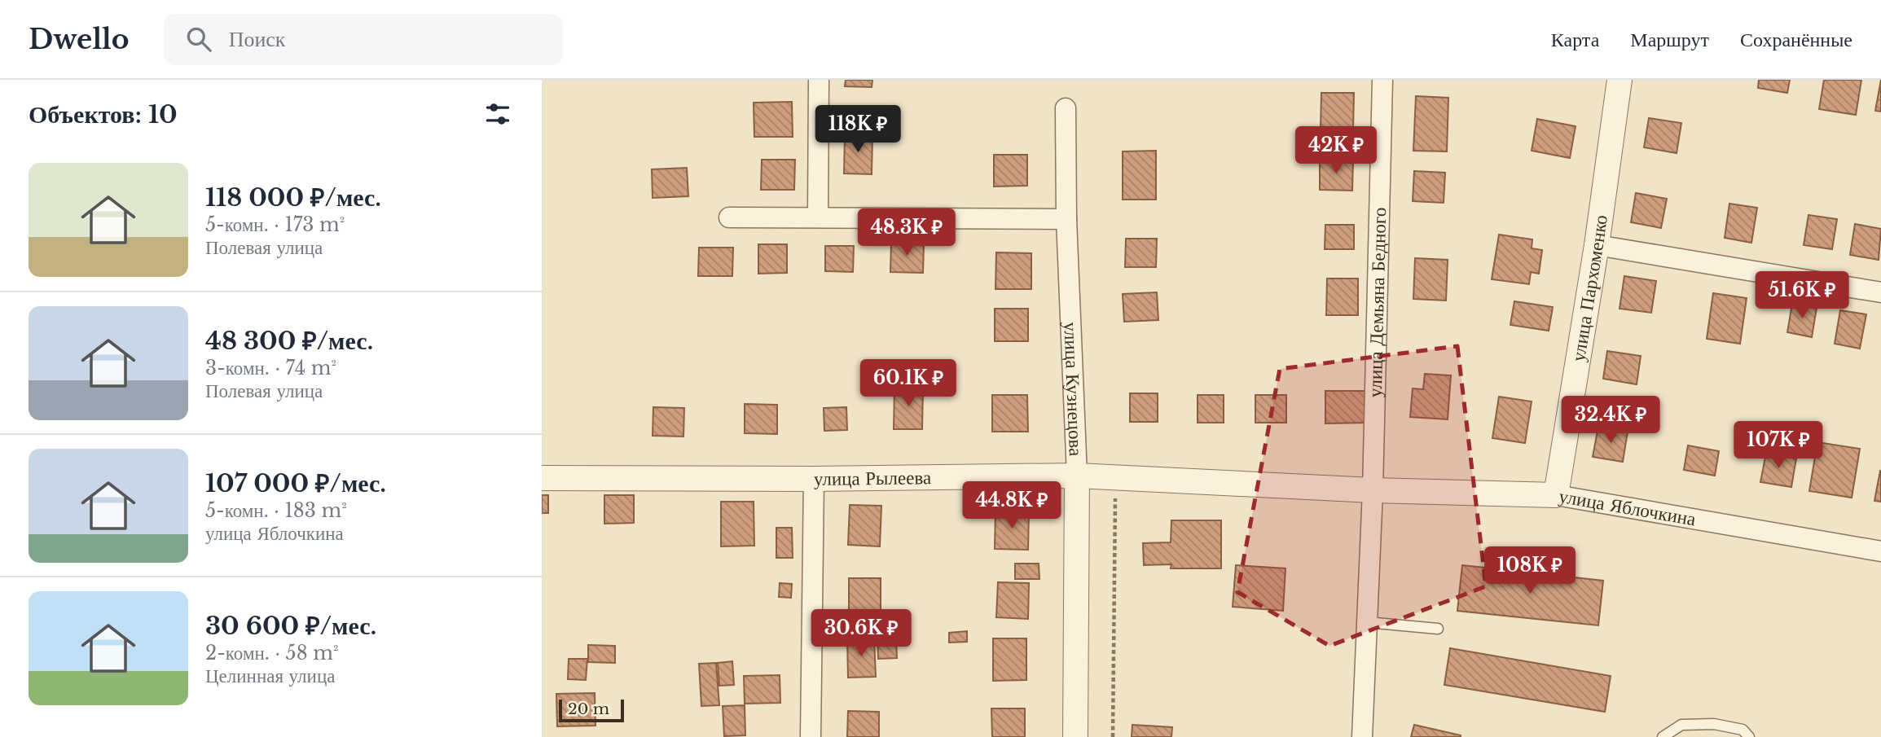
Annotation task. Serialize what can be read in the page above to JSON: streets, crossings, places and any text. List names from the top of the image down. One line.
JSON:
{"streets":{"street":["улица Пархоменко","улица Демьяна Бедного","улица Кузнецова","улица Рылеева","улица Яблочкина"]},"crossings":[["улица Пархоменко","улица Яблочкина"],["улица Демьяна Бедного","улица Рылеева"],["улица Демьяна Бедного","улица Яблочкина"],["улица Кузнецова","улица Рылеева"],["улица Рылеева","улица Яблочкина"]],"scale_bar":"20 m","page":{"header":"Dwello","search":"Поиск","nav":["Карта","Маршрут","Сохранённые"],"heading":"Объектов: 10","price":["118K ₽","42K ₽","48.3K ₽","51.6K ₽","60.1K ₽","32.4K ₽","107K ₽","44.8K ₽","108K ₽","30.6K ₽"],"list":[{"name":"118 000 ₽/мес.","note":"5-комн. · 173 m² · Полевая улица"},{"name":"48 300 ₽/мес.","note":"3-комн. · 74 m² · Полевая улица"},{"name":"107 000 ₽/мес.","note":"5-комн. · 183 m² · улица Яблочкина"},{"name":"30 600 ₽/мес.","note":"2-комн. · 58 m² · Целинная улица"}],"scale":"20 m"}}
